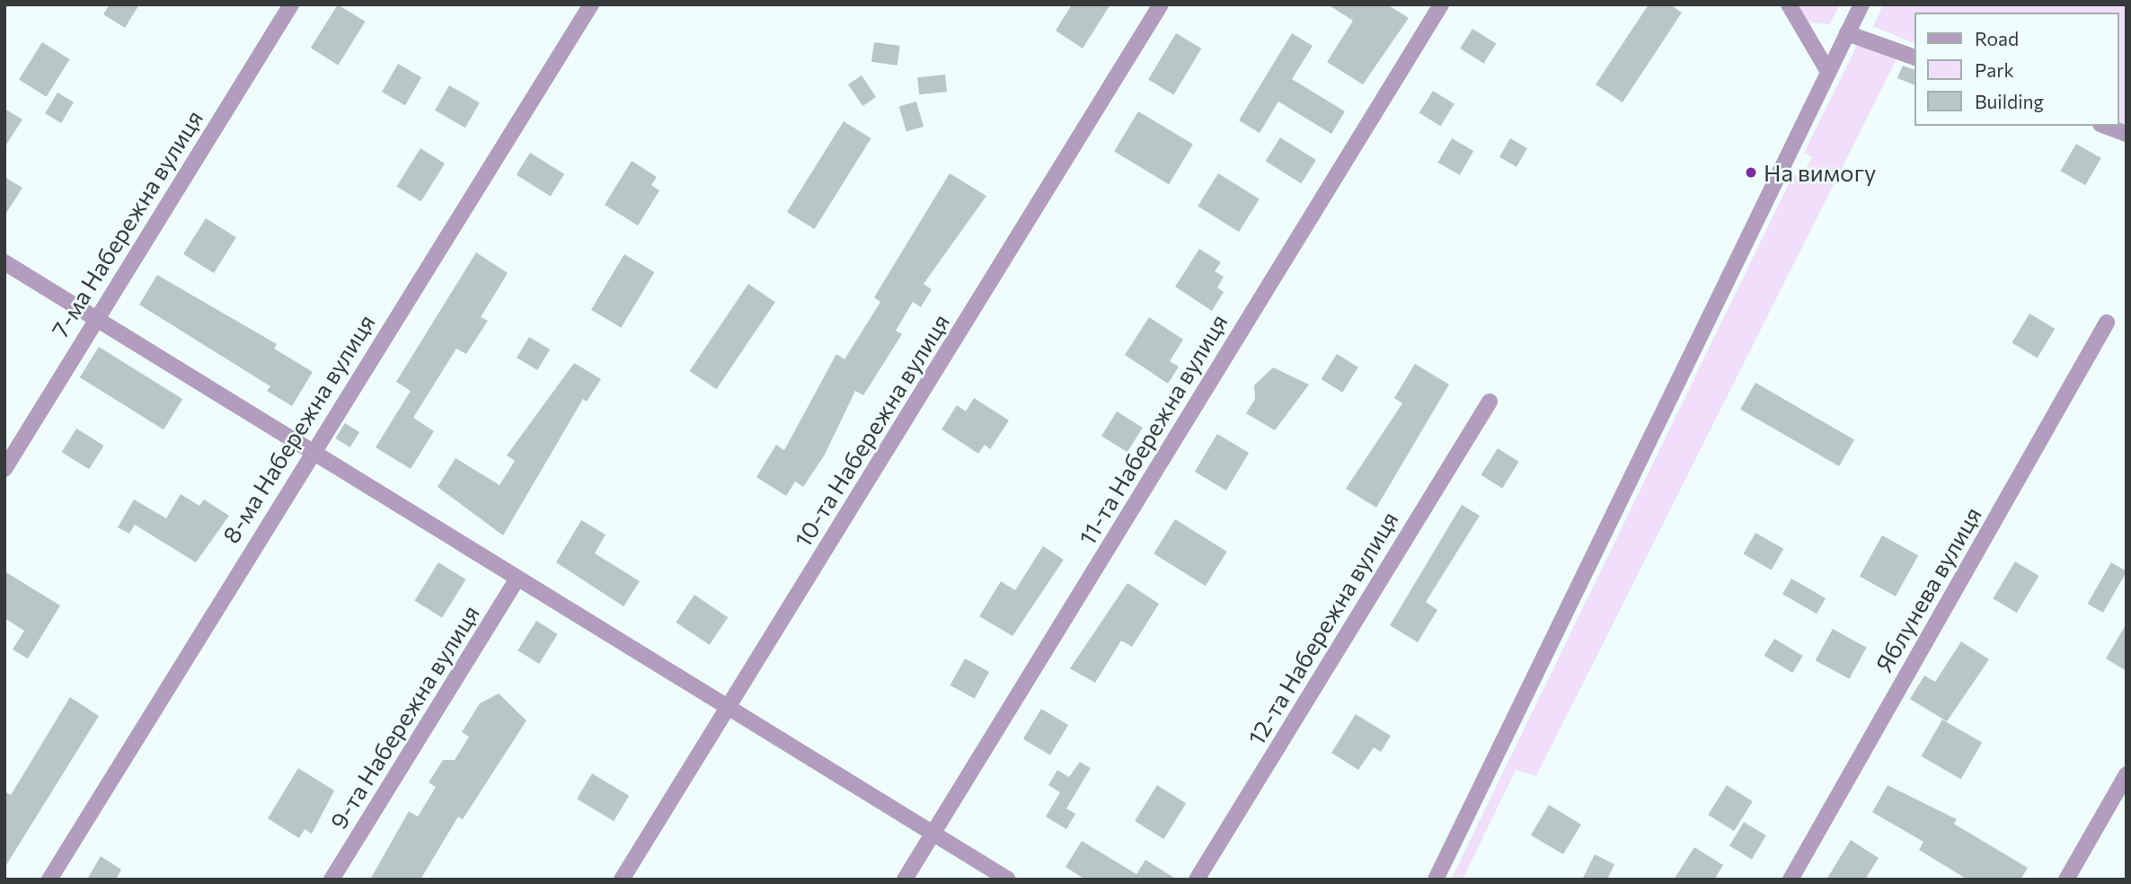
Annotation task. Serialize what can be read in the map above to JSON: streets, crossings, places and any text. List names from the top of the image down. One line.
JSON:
{"streets":{"street":["7-ма Набережна вулиця","8-ма Набережна вулиця","11-та Набережна вулиця","10-та Набережна вулиця","Яблунева вулиця","12-та Набережна вулиця","9-та Набережна вулиця"]},"places":["На вимогу"],"legend":["Road","Park","Building"]}
